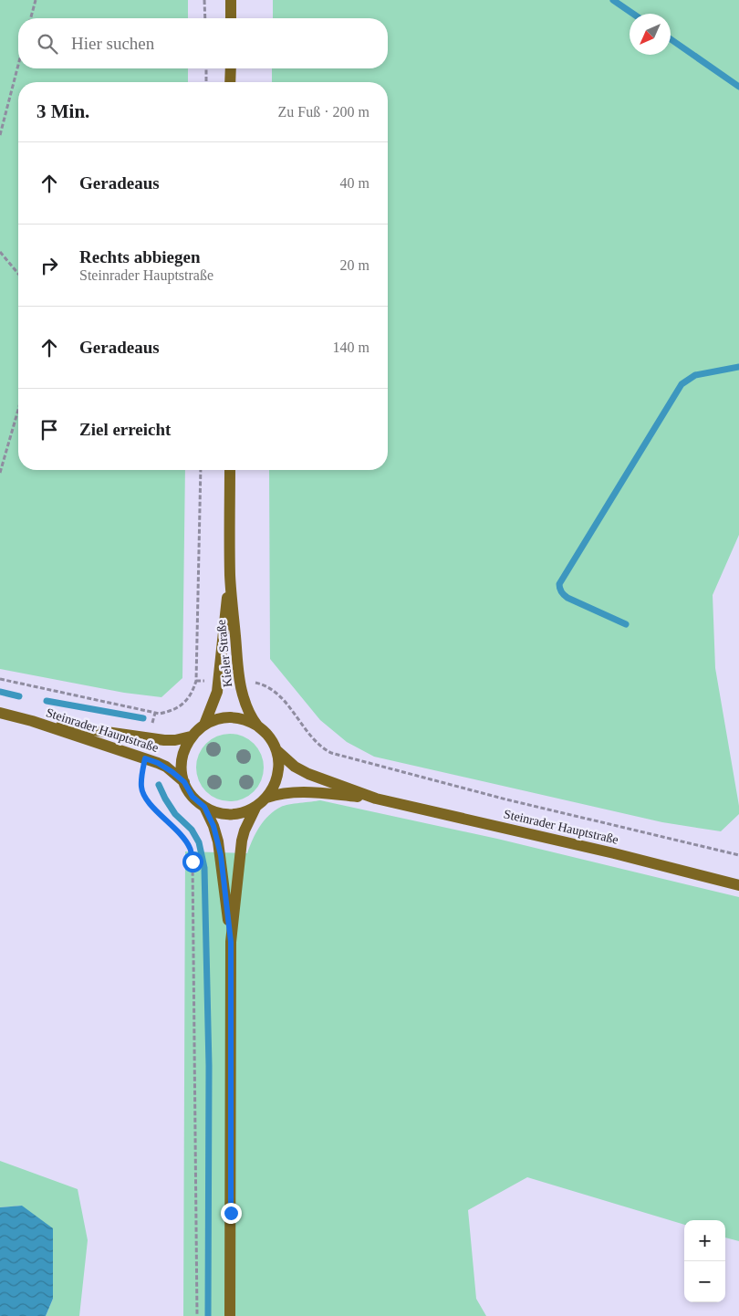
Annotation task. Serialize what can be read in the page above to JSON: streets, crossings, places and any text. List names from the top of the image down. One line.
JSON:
{"streets":{"main road":["Kieler Straße","Steinrader Hauptstraße"]},"crossings":[["Kieler Straße","Steinrader Hauptstraße"]],"north":"bottom left","page":{"search":"Hier suchen","heading":["3 Min.","Zu Fuß · 200 m"],"list":[["Geradeaus","40 m"],["Rechts abbiegen","Steinrader Hauptstraße","20 m"],["Geradeaus","140 m"],"Ziel erreicht"],"map_buttons":["+","−"]}}
